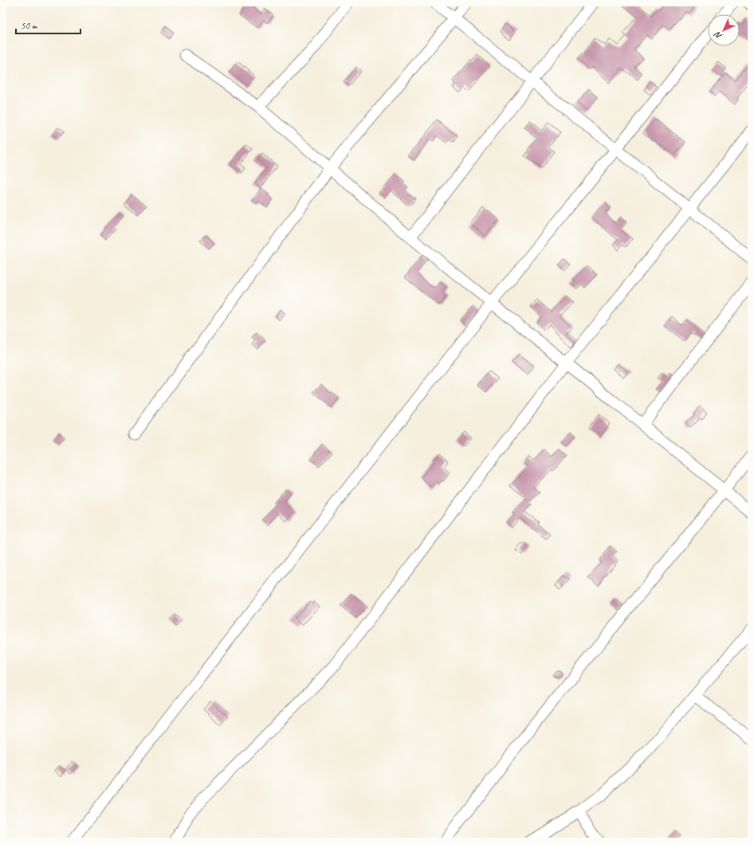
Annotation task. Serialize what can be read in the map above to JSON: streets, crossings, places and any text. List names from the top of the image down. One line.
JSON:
{"scale_bar":"50 m","north":"bottom left"}
